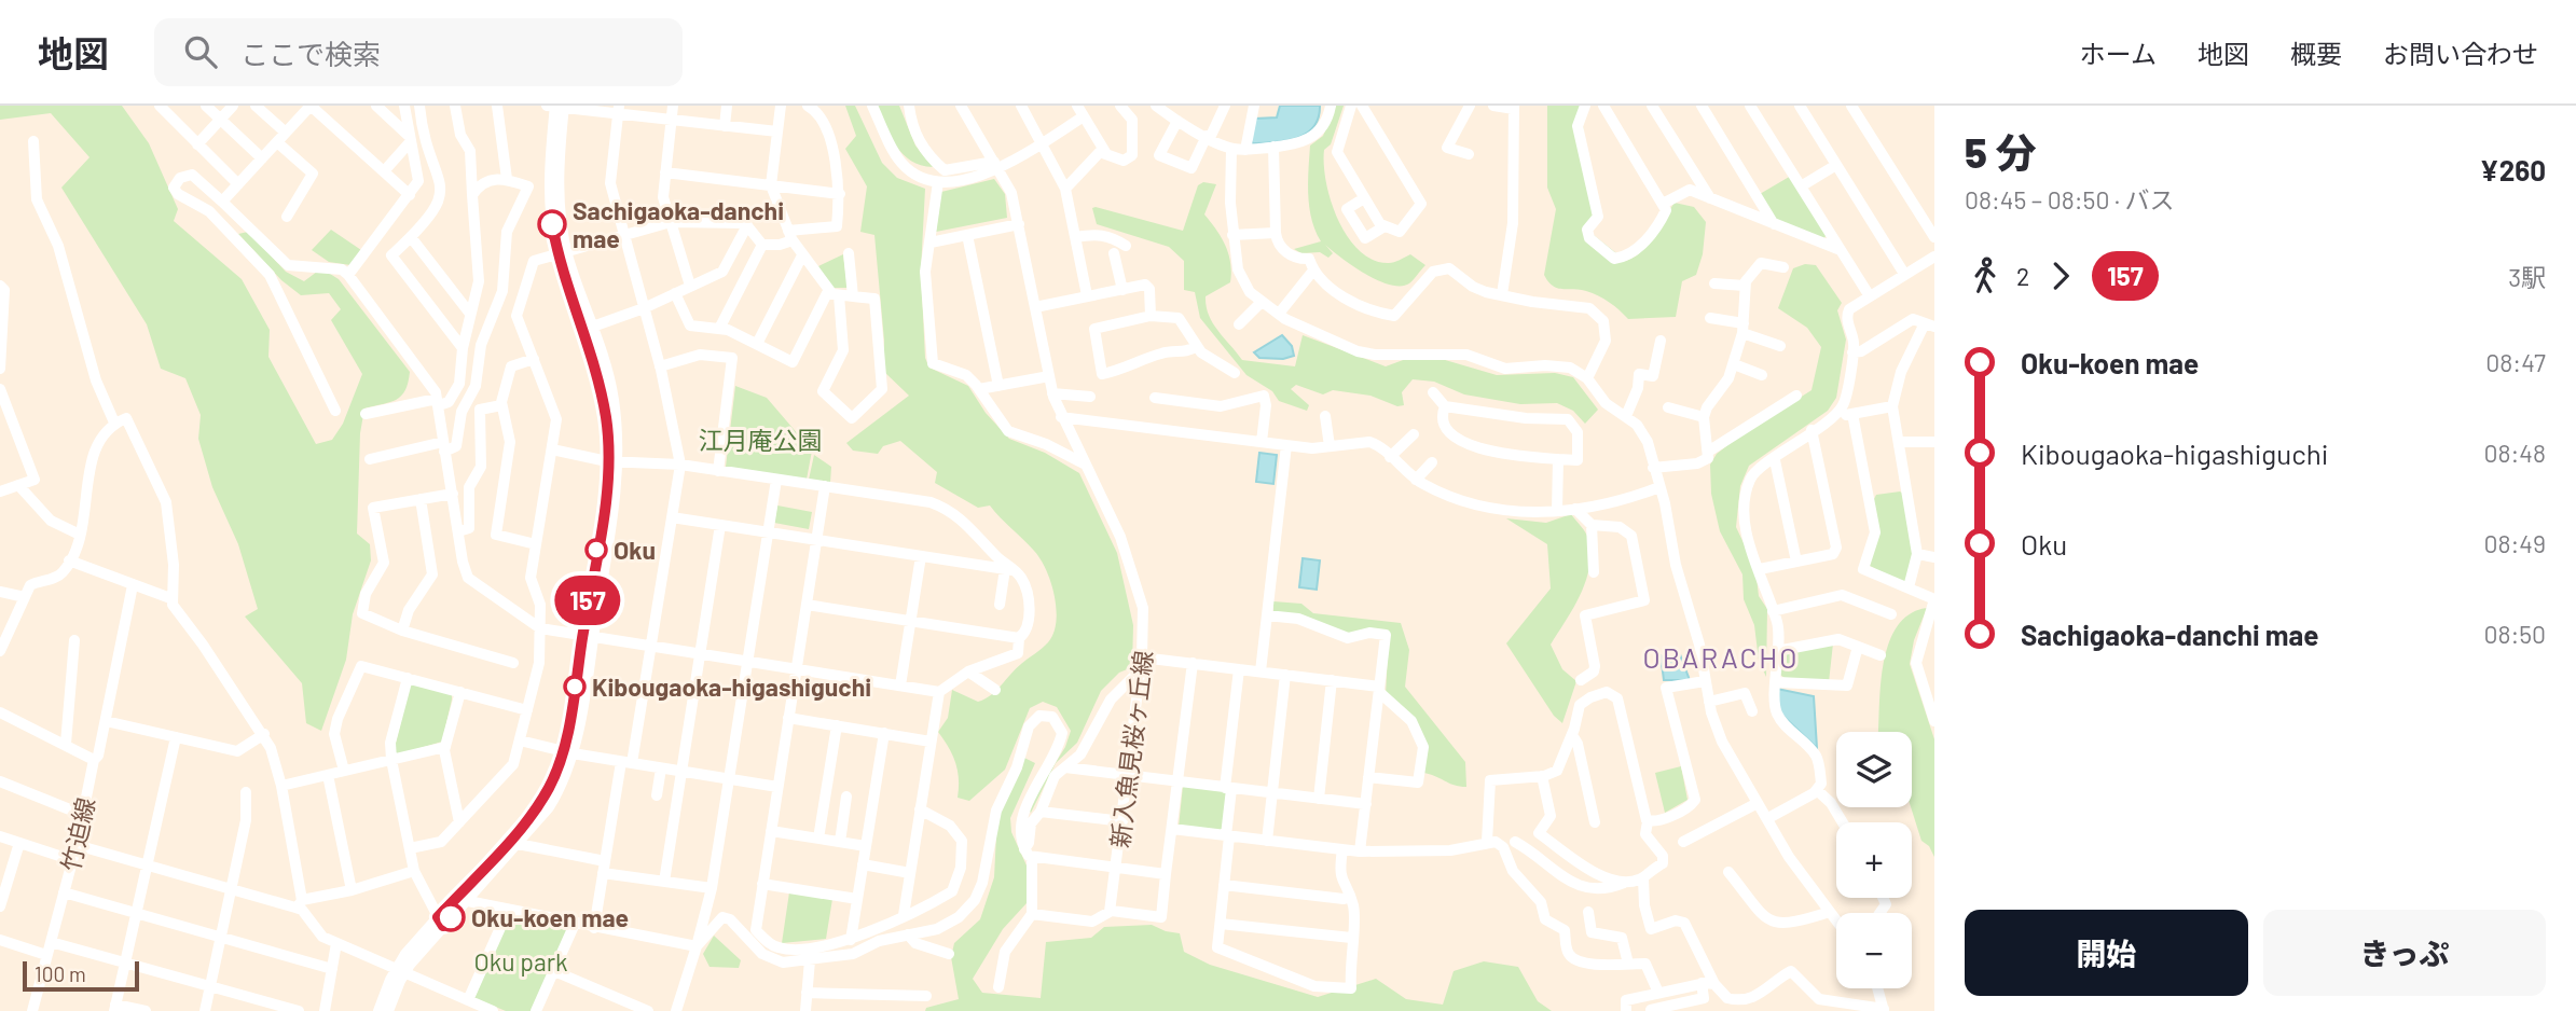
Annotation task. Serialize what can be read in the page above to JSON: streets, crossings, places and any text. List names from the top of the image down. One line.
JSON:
{"streets":{"street":["新入魚見桜ヶ丘線","竹迫線"]},"districts":["OBARACHO"],"parks":["江月庵公園","Oku park"],"places":["Sachigaoka-danchi mae","Oku","Kibougaoka-higashiguchi","Oku-koen mae"],"lines":["bus line 157"],"scale_bar":"100 m","page":{"header":"地図","search":"ここで検索","nav":["ホーム","地図","概要","お問い合わせ"],"on_map":"157","heading":["5 分","08:45 – 08:50 · バス","¥260"],"legs":["2","157","3駅"],"list":[{"name":"Oku-koen mae","value":"08:47"},{"name":"Kibougaoka-higashiguchi","value":"08:48"},{"name":"Oku","value":"08:49"},{"name":"Sachigaoka-danchi mae","value":"08:50"}],"map_buttons":["+","−"],"buttons":["開始","きっぷ"],"scale":"100 m"}}
